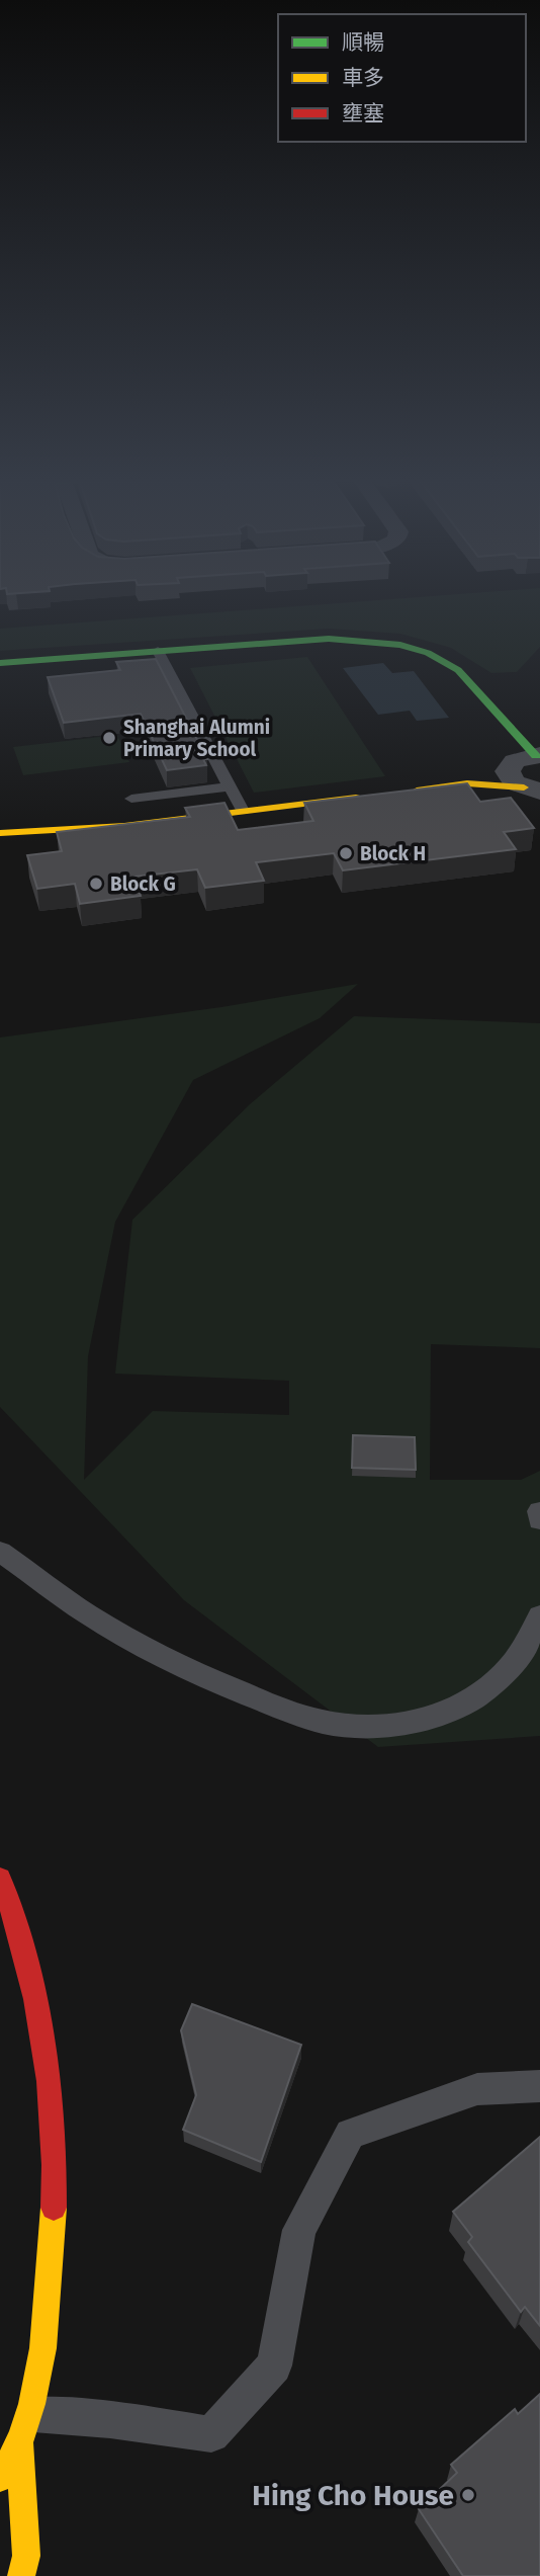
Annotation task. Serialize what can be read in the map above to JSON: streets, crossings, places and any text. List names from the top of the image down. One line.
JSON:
{"places":["Shanghai Alumni Primary School","Block H","Block G","Hing Cho House"],"legend":["順暢","車多","壅塞"]}
